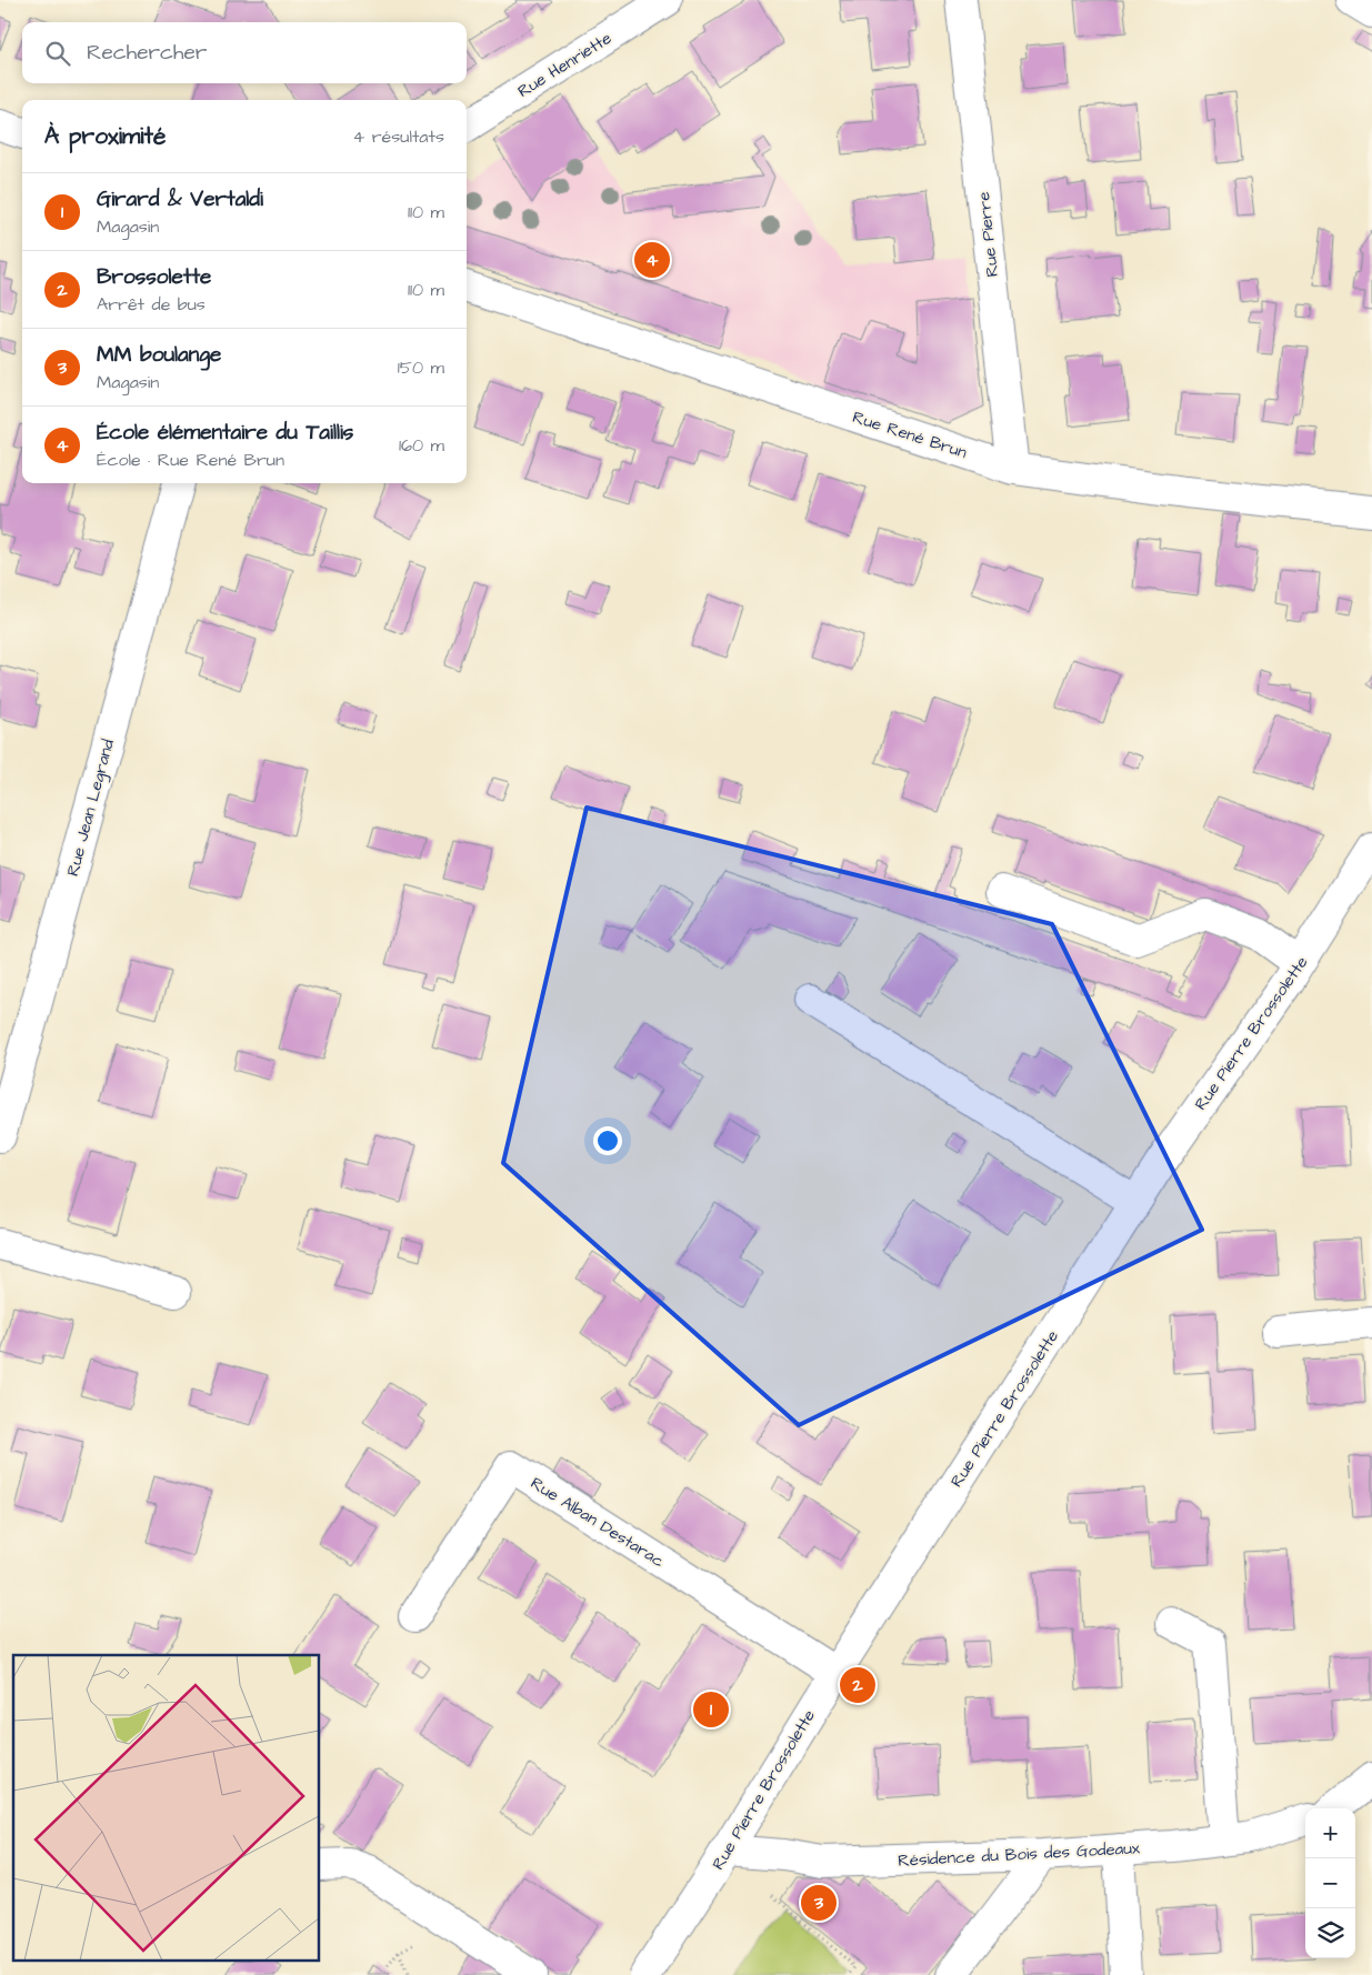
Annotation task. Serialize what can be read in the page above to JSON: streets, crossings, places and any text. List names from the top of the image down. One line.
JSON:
{"streets":{"street":["Rue Henriette","Rue Pierre","Rue René Brun","Rue Jean Legrand","Rue Pierre Brossolette","Rue Alban Destarac","Résidence du Bois des Godeaux"]},"crossings":[["Rue Pierre","Rue René Brun"],["Rue Pierre Brossolette","Rue Alban Destarac"],["Rue Pierre Brossolette","Résidence du Bois des Godeaux"]],"page":{"search":"Rechercher","heading":["À proximité","4 résultats"],"list":[{"mark":"1","name":"Girard & Vertaldi","note":"Magasin","value":"110 m"},{"mark":"2","name":"Brossolette","note":"Arrêt de bus","value":"110 m"},{"mark":"3","name":"MM boulange","note":"Magasin","value":"150 m"},{"mark":"4","name":"École élémentaire du Taillis","note":"École · Rue René Brun","value":"160 m"}],"pins":["4","2","1","3"],"map_buttons":["+","−"]}}
